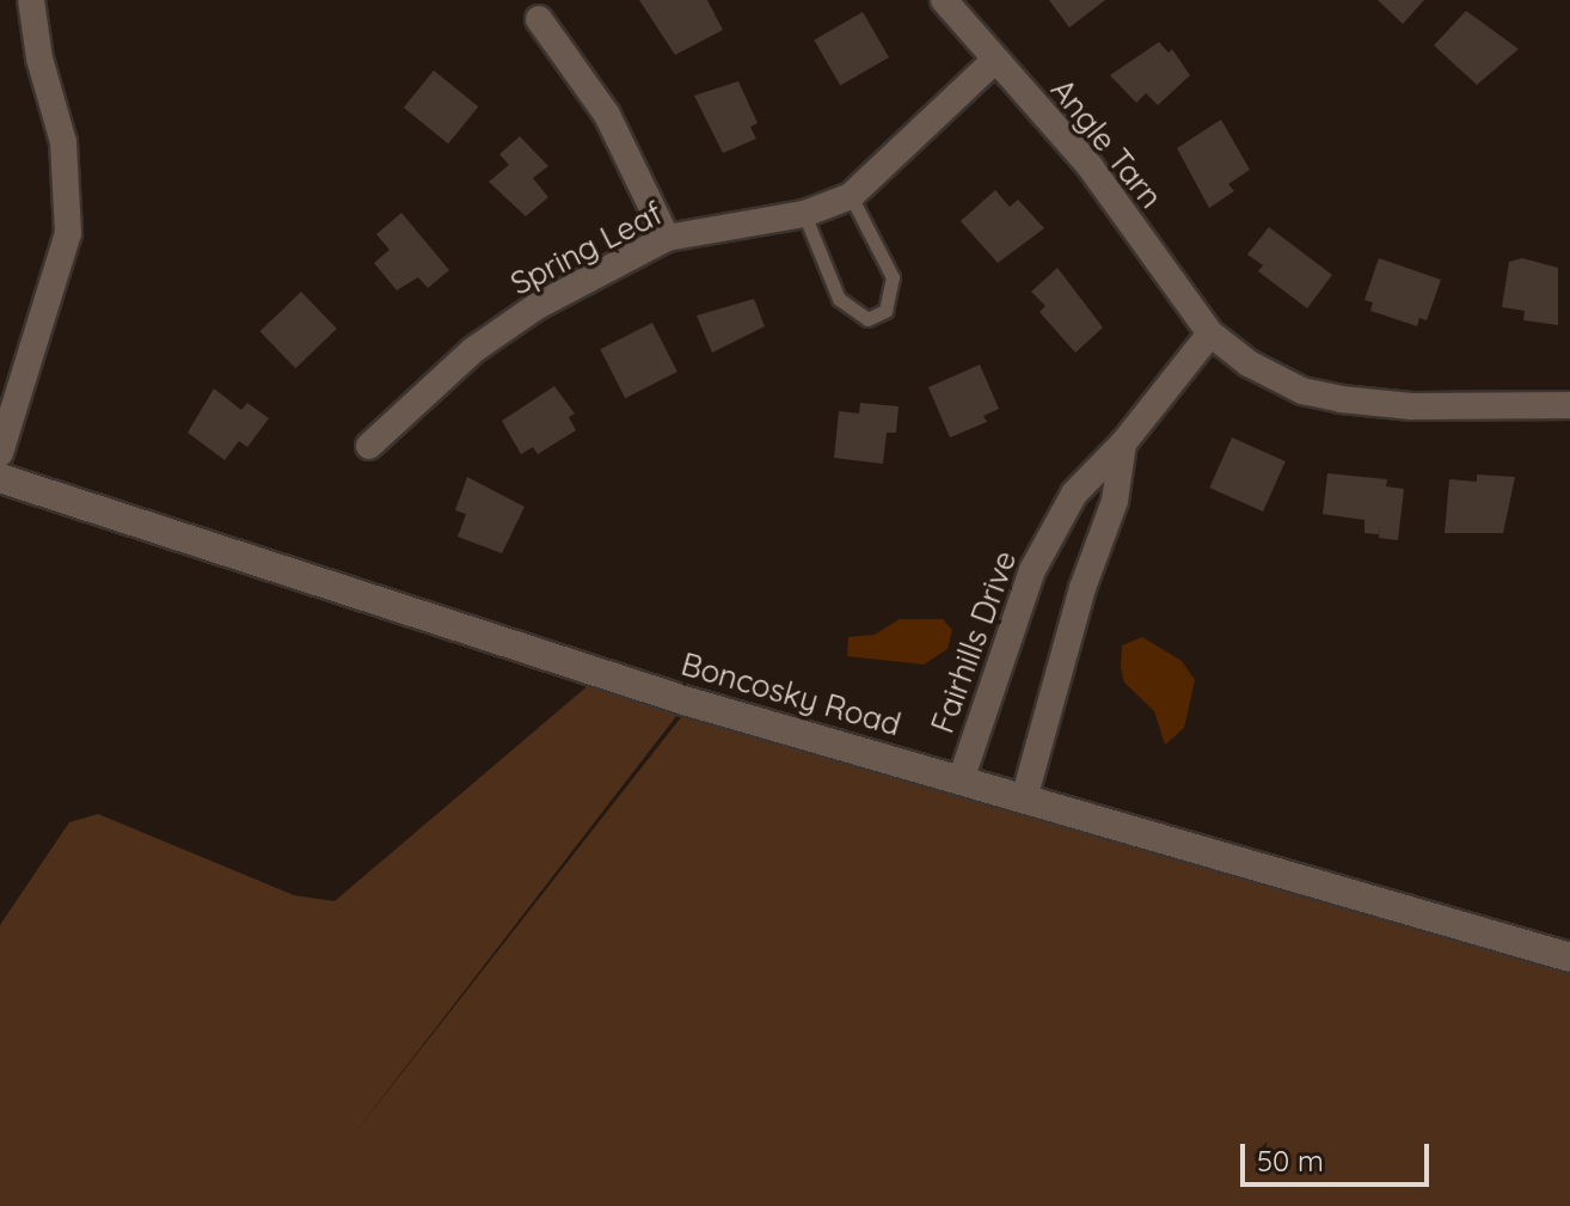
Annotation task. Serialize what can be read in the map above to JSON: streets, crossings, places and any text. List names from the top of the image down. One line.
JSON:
{"streets":{"street":["Angle Tarn","Spring Leaf","Fairhills Drive","Boncosky Road"]},"crossings":[["Angle Tarn","Spring Leaf"],["Angle Tarn","Fairhills Drive"],["Fairhills Drive","Boncosky Road"]],"scale_bar":"50 m"}
